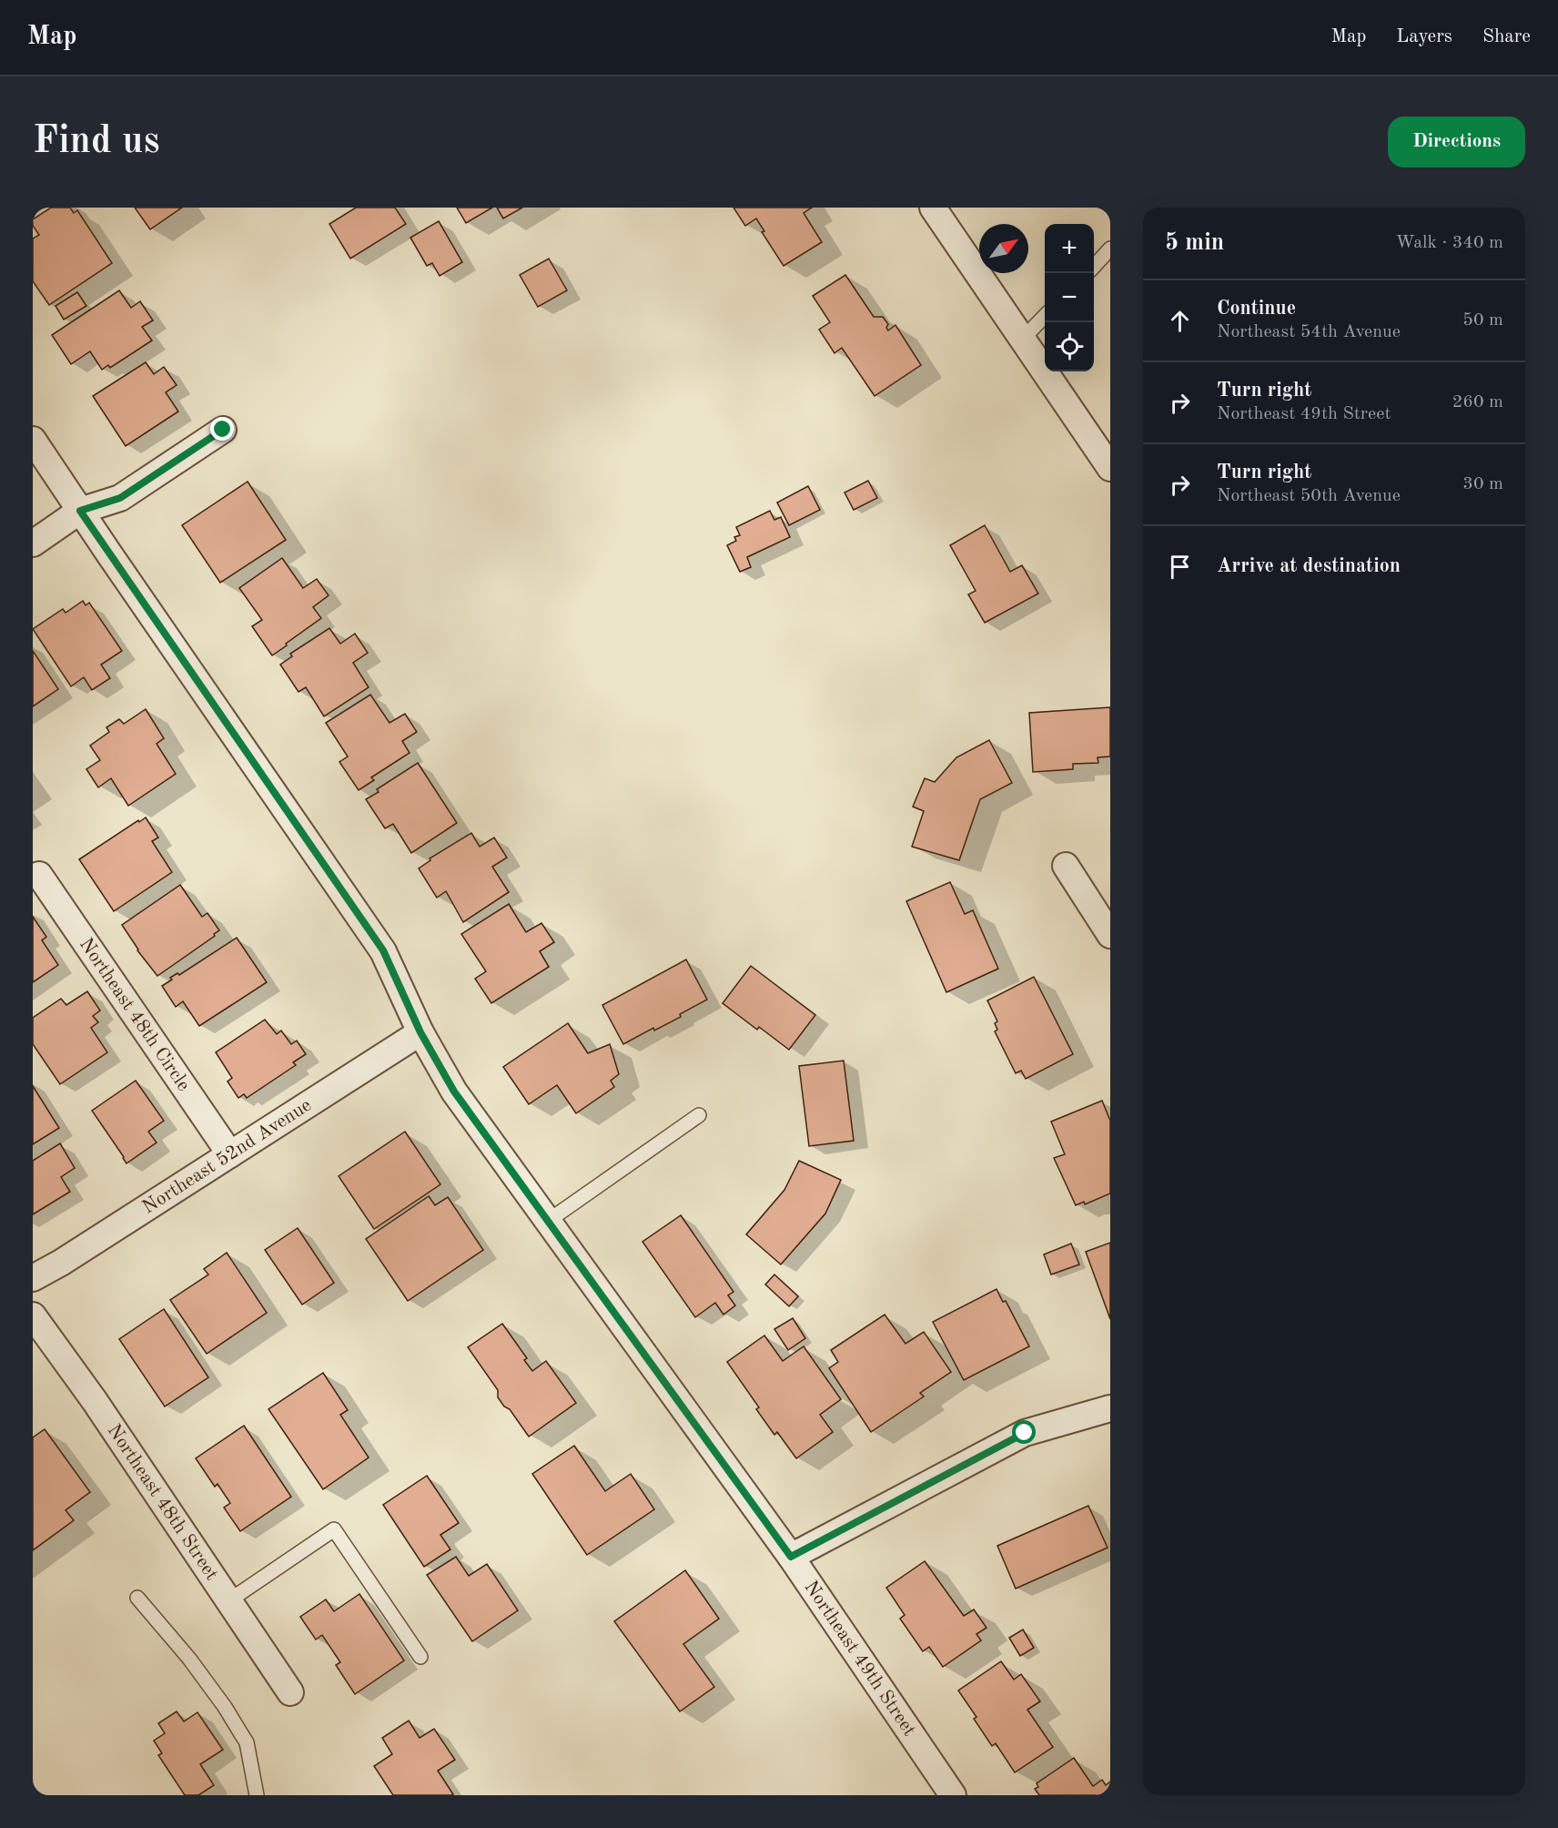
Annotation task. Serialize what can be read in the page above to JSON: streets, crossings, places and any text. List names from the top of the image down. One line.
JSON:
{"streets":{"street":["Northeast 48th Circle","Northeast 52nd Avenue","Northeast 48th Street","Northeast 49th Street"]},"crossings":[["Northeast 48th Circle","Northeast 52nd Avenue"],["Northeast 52nd Avenue","Northeast 49th Street"]],"north":"top right","page":{"header":"Map","nav":["Map","Layers","Share"],"buttons":"Directions","title":"Find us","heading":["5 min","Walk · 340 m"],"map_buttons":["+","−"],"list":[["Continue","Northeast 54th Avenue","50 m"],["Turn right","Northeast 49th Street","260 m"],["Turn right","Northeast 50th Avenue","30 m"],"Arrive at destination"]}}
